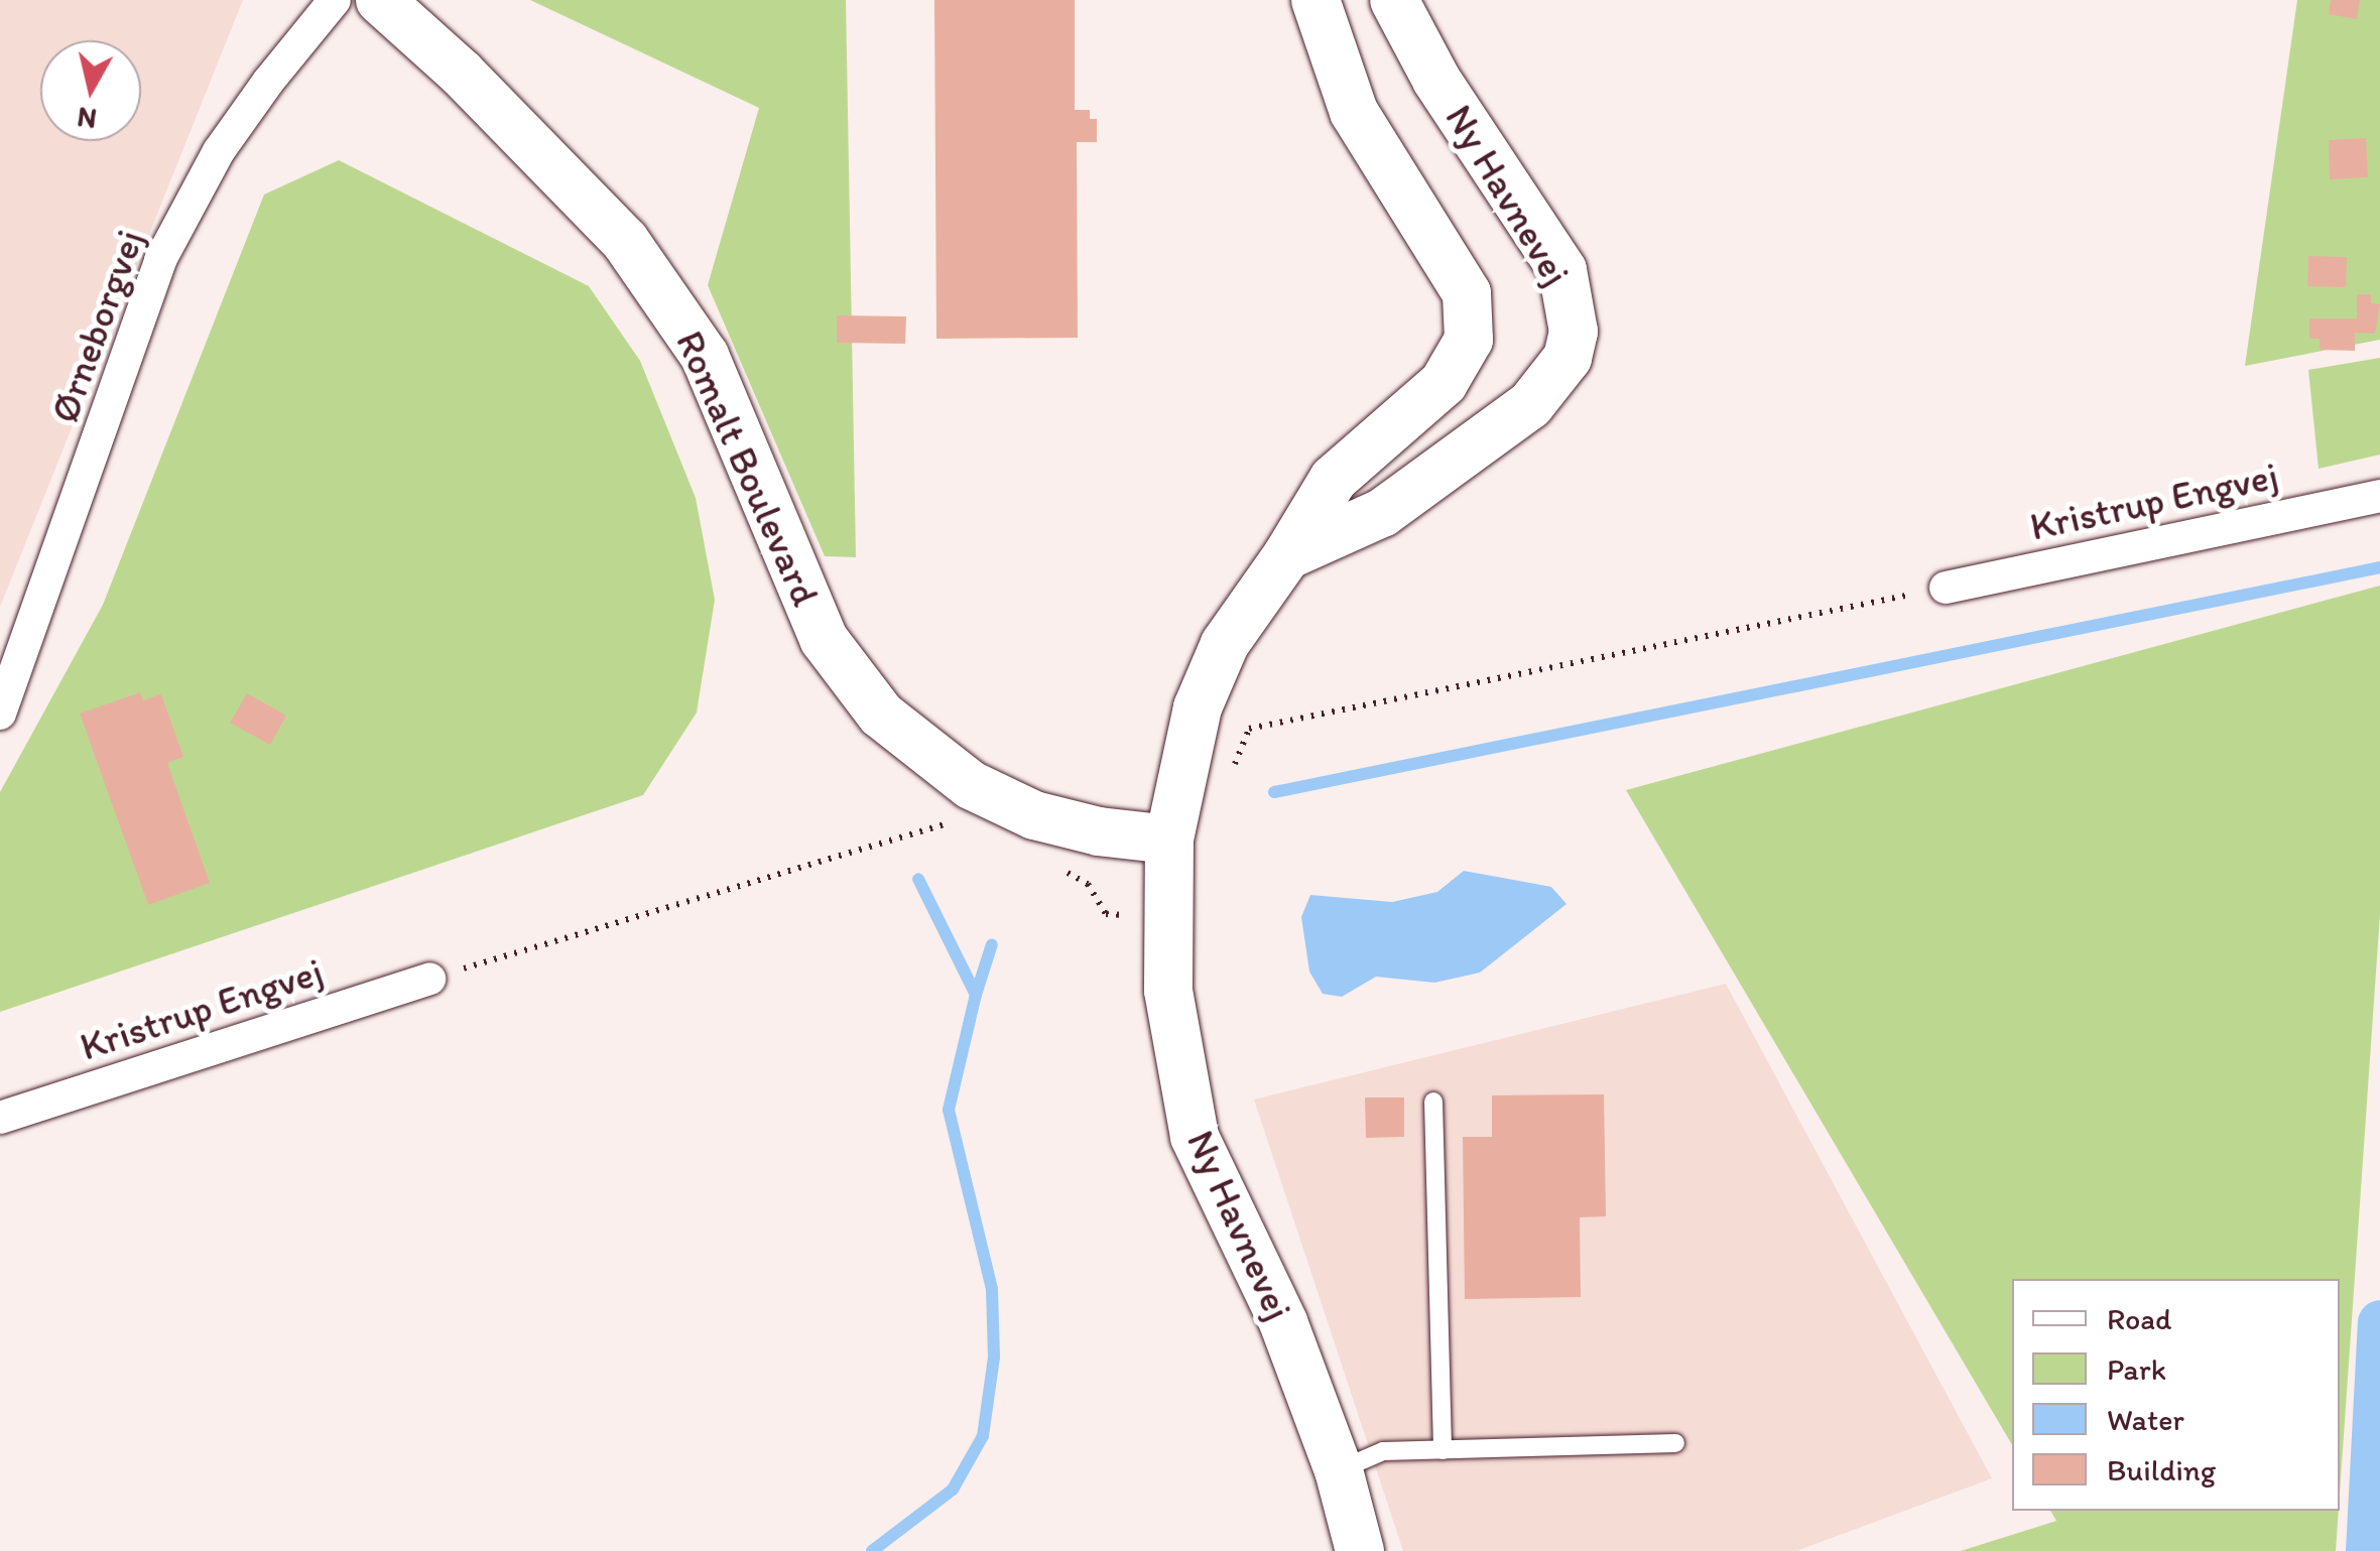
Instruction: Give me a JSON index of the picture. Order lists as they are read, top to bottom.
{
  "streets": {
    "street": [
      "Ny Havnevej",
      "Ørneborgvej",
      "Romalt Boulevard",
      "Kristrup Engvej"
    ]
  },
  "crossings": [
    ["Ny Havnevej", "Romalt Boulevard"]
  ],
  "legend": [
    "Road",
    "Park",
    "Water",
    "Building"
  ],
  "north": "bottom"
}
